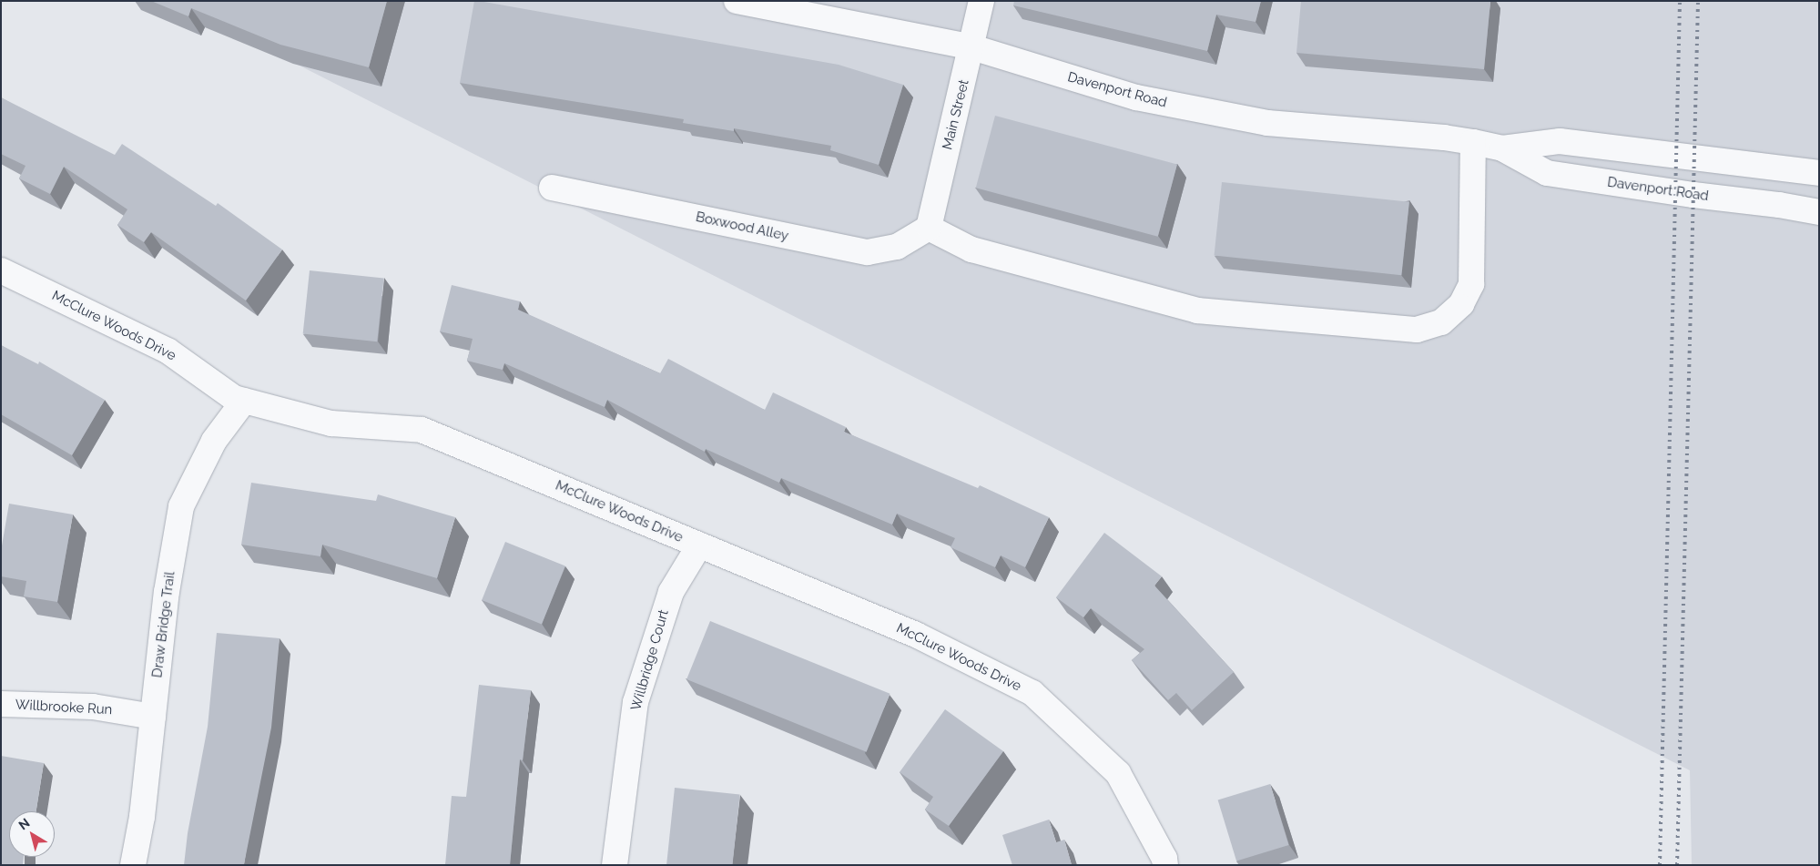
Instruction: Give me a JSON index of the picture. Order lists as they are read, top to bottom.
{
  "streets": {
    "street": [
      "Davenport Road",
      "Main Street",
      "Boxwood Alley",
      "McClure Woods Drive",
      "Draw Bridge Trail",
      "Willbridge Court",
      "Willbrooke Run"
    ]
  },
  "crossings": [
    ["Davenport Road", "Main Street"],
    ["Main Street", "Boxwood Alley"],
    ["McClure Woods Drive", "Draw Bridge Trail"],
    ["McClure Woods Drive", "Willbridge Court"],
    ["Draw Bridge Trail", "Willbrooke Run"]
  ],
  "north": "top left"
}
